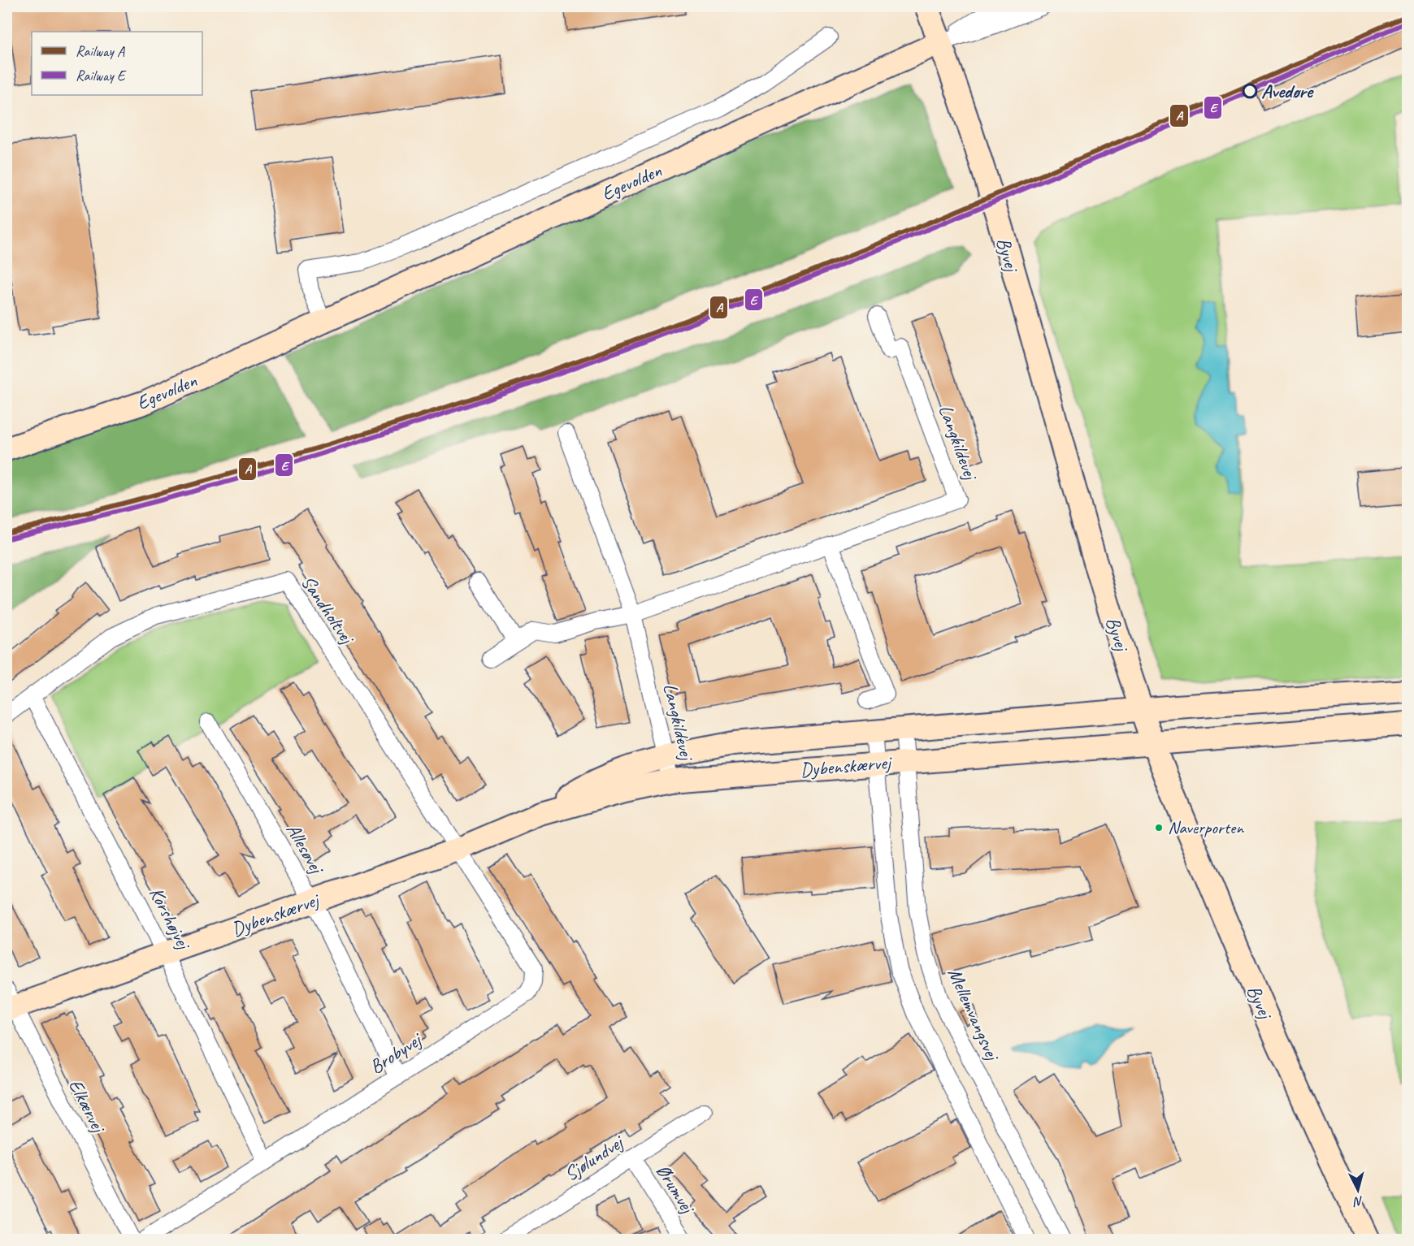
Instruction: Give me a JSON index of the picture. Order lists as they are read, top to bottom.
{
  "streets": {
    "street": [
      "Egevolden",
      "Byvej",
      "Langkildevej",
      "Sandholtvej",
      "Dybenskærvej",
      "Allesøvej",
      "Korshøjvej",
      "Mellemvangsvej",
      "Brobyvej",
      "Elkærvej",
      "Sjølundvej",
      "Ørumvej"
    ]
  },
  "crossings": [
    ["Egevolden", "Byvej"],
    ["Byvej", "Dybenskærvej"],
    ["Langkildevej", "Dybenskærvej"],
    ["Sandholtvej", "Dybenskærvej"],
    ["Sandholtvej", "Korshøjvej"],
    ["Sandholtvej", "Brobyvej"],
    ["Dybenskærvej", "Allesøvej"],
    ["Dybenskærvej", "Korshøjvej"],
    ["Dybenskærvej", "Mellemvangsvej"],
    ["Dybenskærvej", "Brobyvej"],
    ["Dybenskærvej", "Elkærvej"],
    ["Allesøvej", "Brobyvej"],
    ["Korshøjvej", "Brobyvej"],
    ["Sjølundvej", "Ørumvej"]
  ],
  "places": ["Avedøre", "Naverporten"],
  "lines": ["rail line A", "rail line E"],
  "legend": ["Railway A", "Railway E"],
  "north": "bottom"
}
